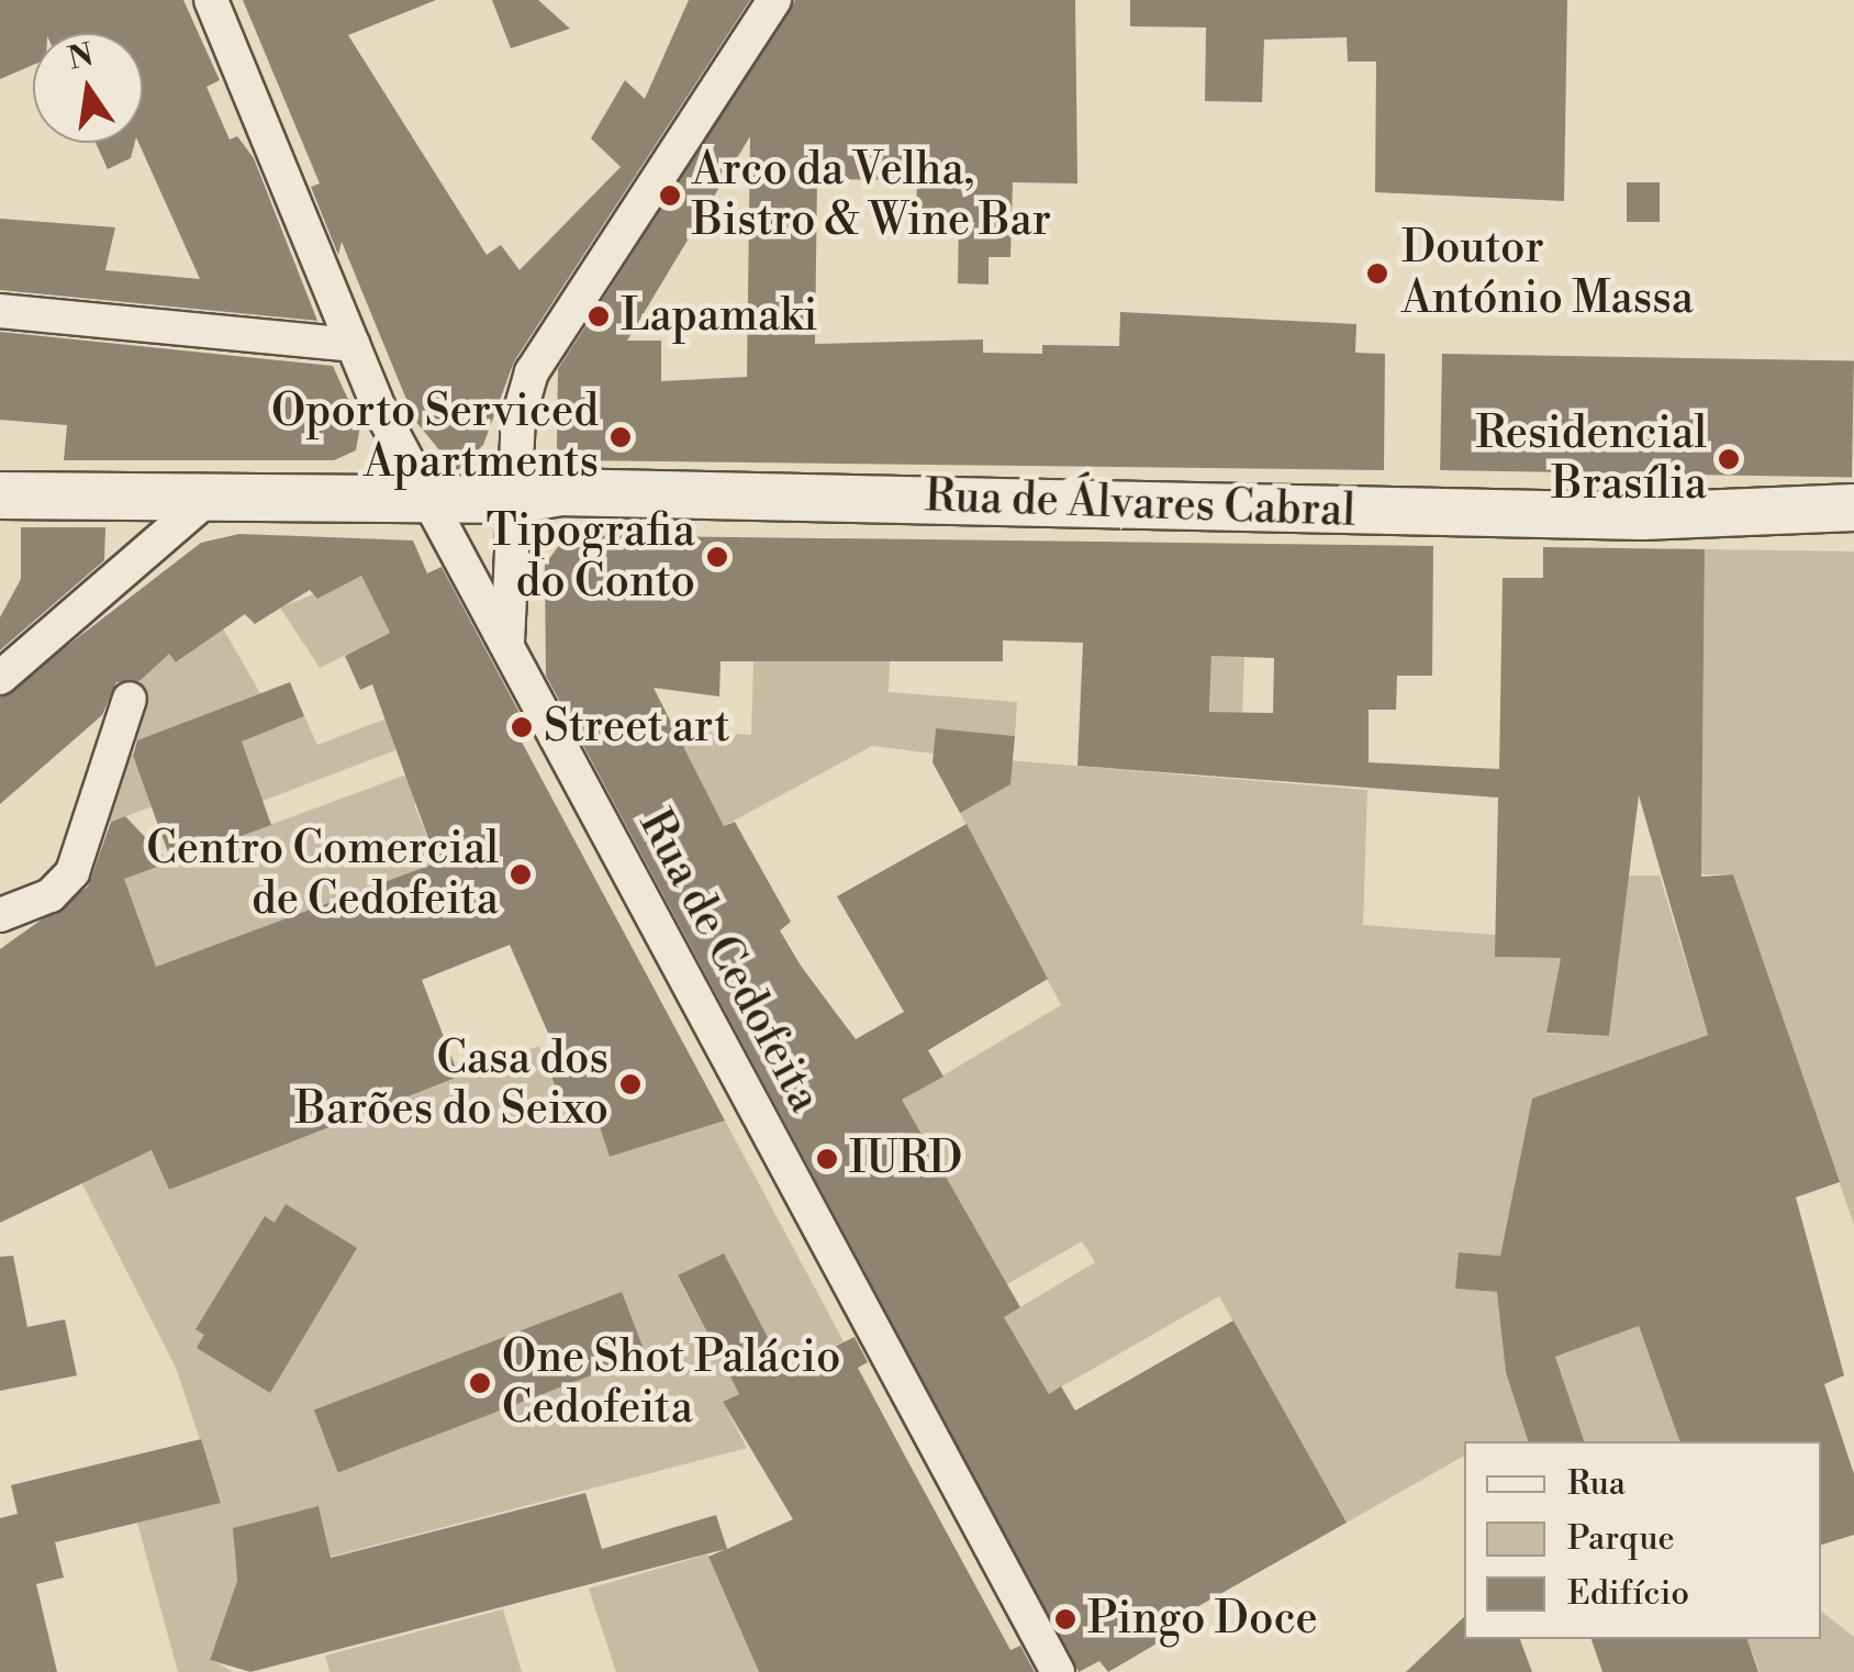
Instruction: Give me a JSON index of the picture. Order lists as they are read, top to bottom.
{
  "streets": {
    "main road": ["Rua de Álvares Cabral"],
    "street": ["Rua de Cedofeita"]
  },
  "crossings": [
    ["Rua de Álvares Cabral", "Rua de Cedofeita"]
  ],
  "places": [
    "Arco da Velha, Bistro & Wine Bar",
    "Doutor António Massa",
    "Lapamaki",
    "Oporto Serviced Apartments",
    "Residencial Brasília",
    "Tipografia do Conto",
    "Street art",
    "Centro Comercial de Cedofeita",
    "Casa dos Barões do Seixo",
    "IURD",
    "One Shot Palácio Cedofeita",
    "Pingo Doce"
  ],
  "legend": ["Rua", "Parque", "Edifício"],
  "north": "top"
}
